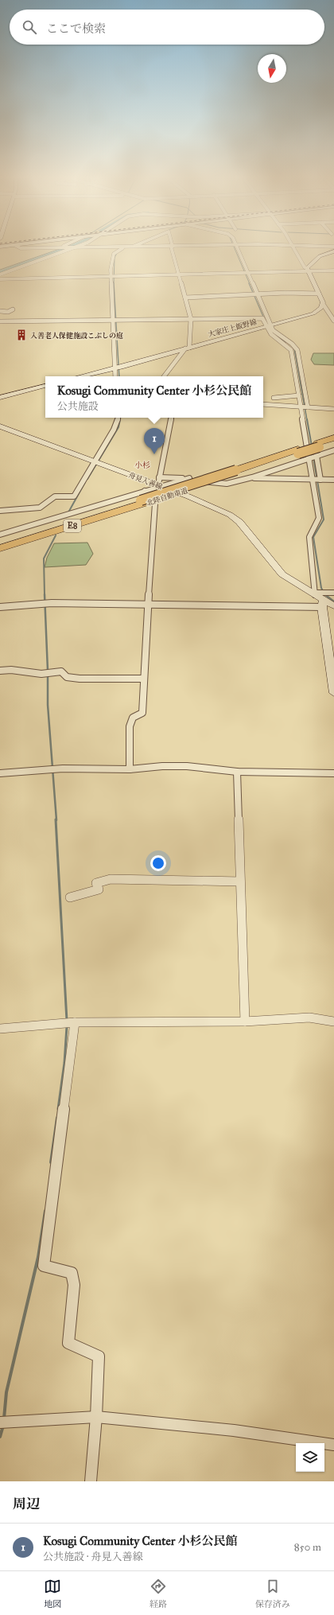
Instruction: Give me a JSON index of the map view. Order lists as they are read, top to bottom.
{
  "streets": {
    "highway": ["北陸自動車道", "E8"],
    "main road": ["大家庄上飯野線", "舟見入善線"]
  },
  "districts": ["小杉"],
  "places": {
    "building": ["入善老人保健施設こぶしの庭"]
  },
  "north": "bottom",
  "page": {
    "search": "ここで検索",
    "popup": ["Kosugi Community Center 小杉公民館", "公共施設"],
    "pins": "1",
    "heading": "周辺",
    "list": [
      {
        "mark": "1",
        "name": "Kosugi Community Center 小杉公民館",
        "note": "公共施設 · 舟見入善線",
        "value": "850 m"
      }
    ],
    "nav": ["地図", "経路", "保存済み"]
  }
}
